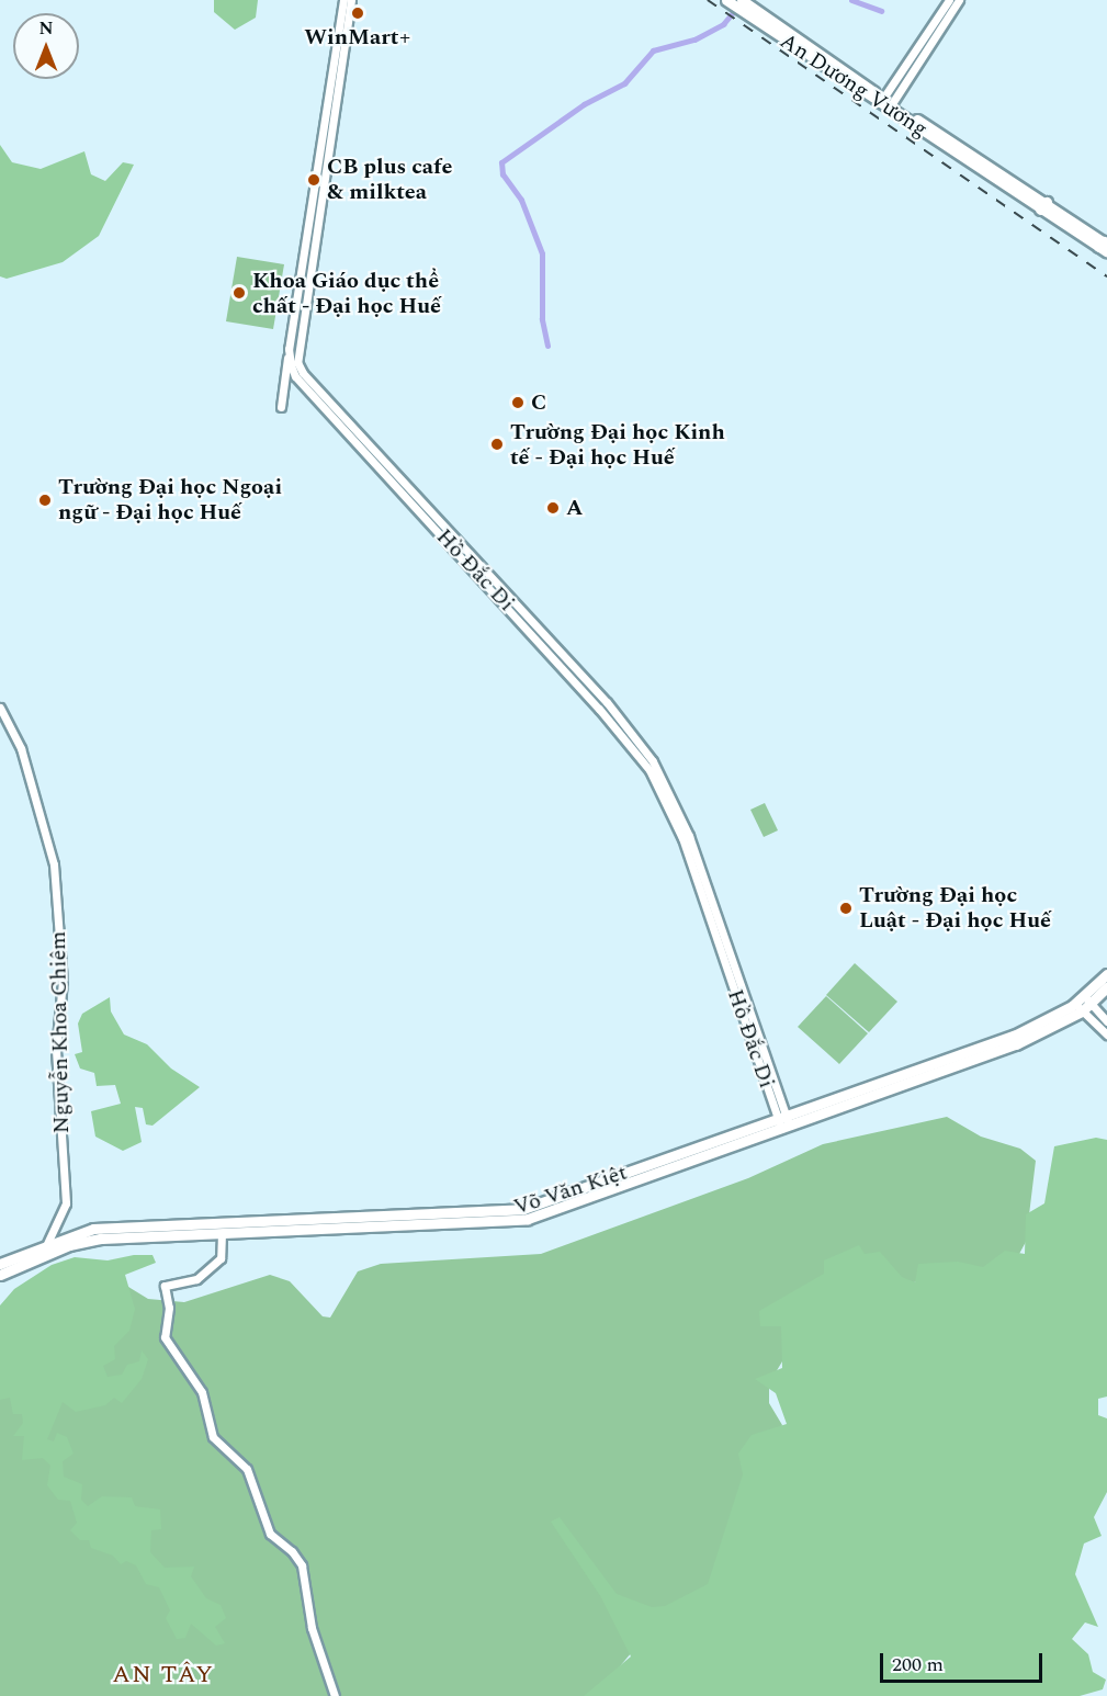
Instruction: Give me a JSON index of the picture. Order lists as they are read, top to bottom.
{
  "streets": {
    "main road": ["An Dương Vương", "Võ Văn Kiệt"],
    "street": ["Hồ Đắc Di", "Nguyễn Khoa Chiêm"]
  },
  "crossings": [
    ["Hồ Đắc Di", "Võ Văn Kiệt"],
    ["Nguyễn Khoa Chiêm", "Võ Văn Kiệt"]
  ],
  "districts": ["AN TÂY"],
  "places": [
    "WinMart+",
    "CB plus cafe & milktea",
    "Khoa Giáo dục thể chất - Đại học Huế",
    "C",
    "Trường Đại học Kinh tế - Đại học Huế",
    "Trường Đại học Ngoại ngữ - Đại học Huế",
    "A",
    "Trường Đại học Luật - Đại học Huế"
  ],
  "scale_bar": "200 m",
  "north": "top"
}
